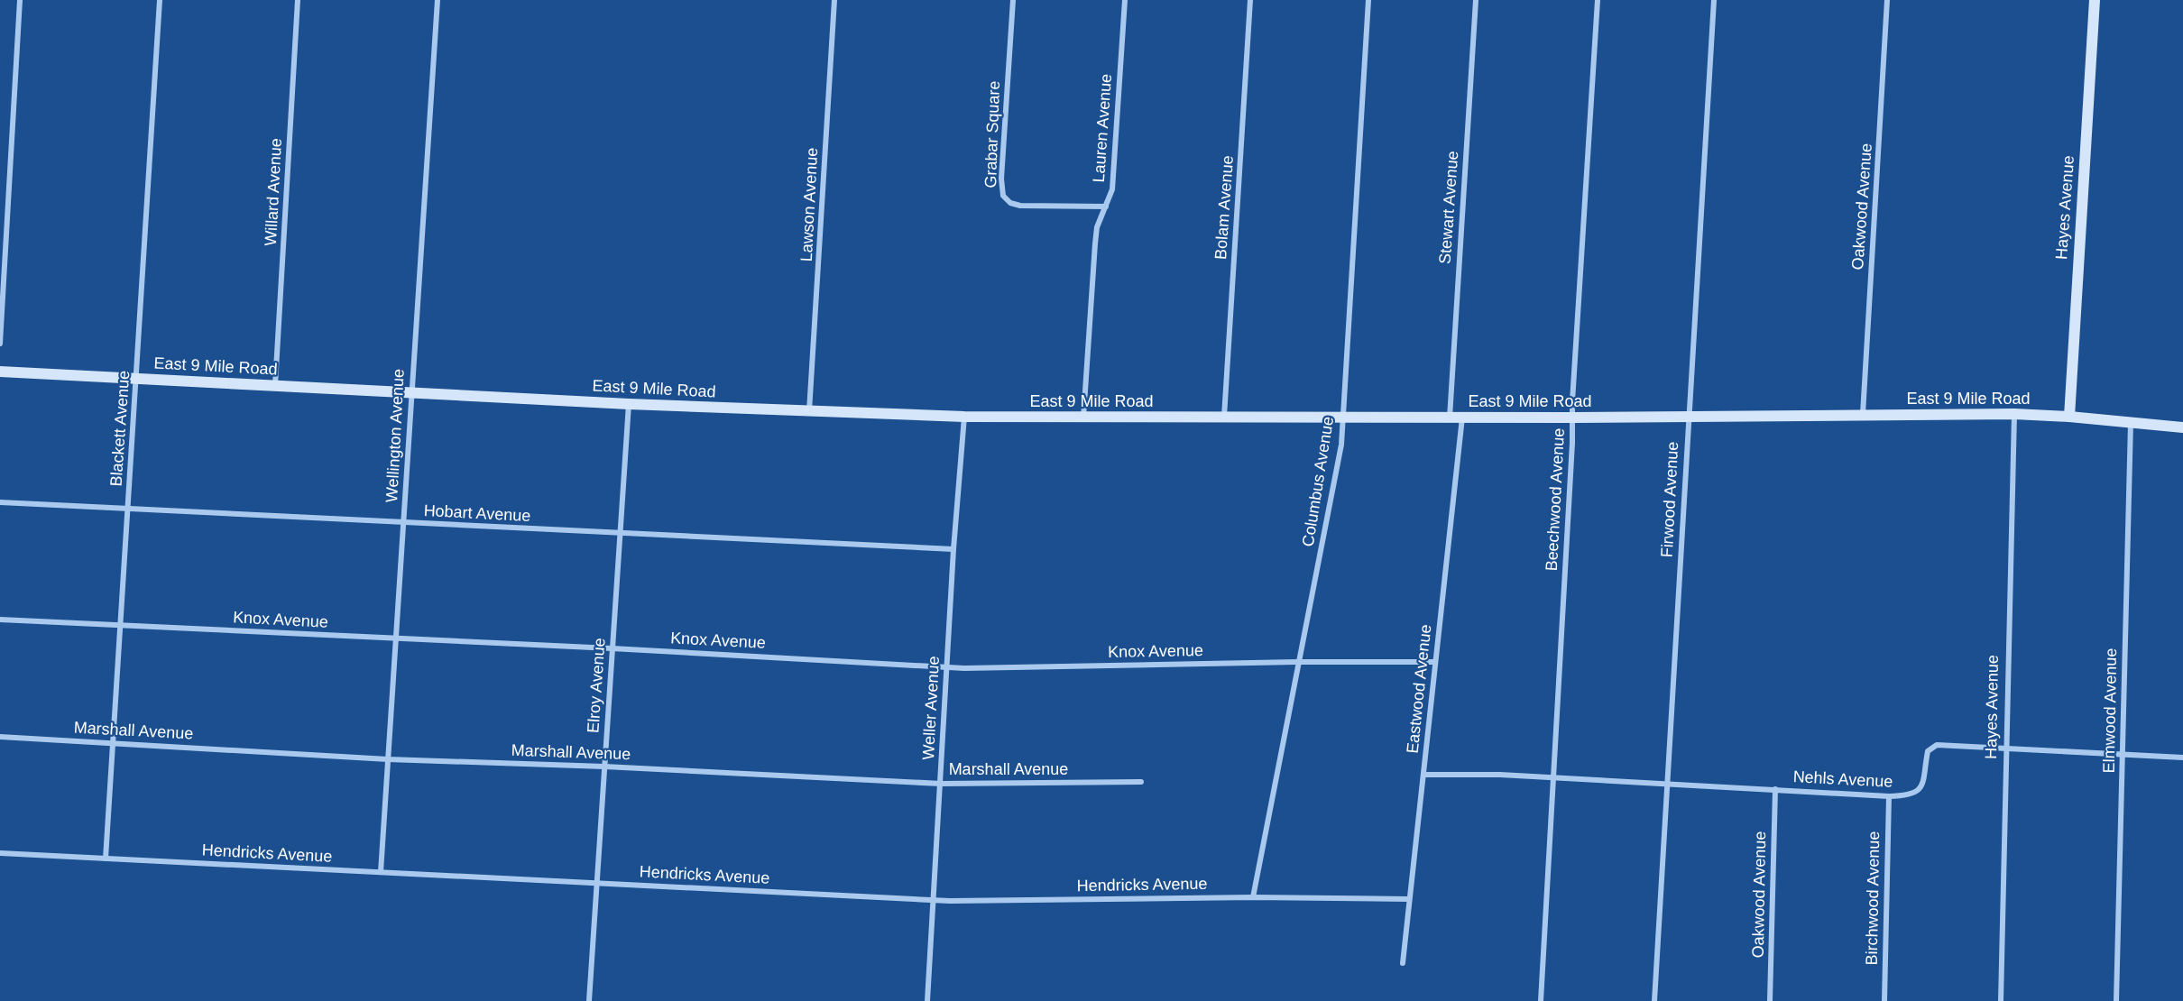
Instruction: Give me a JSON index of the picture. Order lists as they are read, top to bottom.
{
  "streets": {
    "main road": ["Hayes Avenue", "East 9 Mile Road"],
    "street": [
      "Lauren Avenue",
      "Grabar Square",
      "Willard Avenue",
      "Lawson Avenue",
      "Oakwood Avenue",
      "Bolam Avenue",
      "Stewart Avenue",
      "Blackett Avenue",
      "Wellington Avenue",
      "Columbus Avenue",
      "Beechwood Avenue",
      "Firwood Avenue",
      "Hobart Avenue",
      "Knox Avenue",
      "Elroy Avenue",
      "Eastwood Avenue",
      "Weller Avenue",
      "Elmwood Avenue",
      "Marshall Avenue",
      "Nehls Avenue",
      "Hendricks Avenue",
      "Birchwood Avenue"
    ]
  },
  "crossings": [
    ["Lauren Avenue", "Grabar Square"],
    ["Lauren Avenue", "East 9 Mile Road"],
    ["Willard Avenue", "East 9 Mile Road"],
    ["Lawson Avenue", "East 9 Mile Road"],
    ["Oakwood Avenue", "East 9 Mile Road"],
    ["Oakwood Avenue", "Nehls Avenue"],
    ["Bolam Avenue", "East 9 Mile Road"],
    ["Stewart Avenue", "East 9 Mile Road"],
    ["Hayes Avenue", "East 9 Mile Road"],
    ["Hayes Avenue", "Nehls Avenue"],
    ["East 9 Mile Road", "Blackett Avenue"],
    ["East 9 Mile Road", "Wellington Avenue"],
    ["East 9 Mile Road", "Columbus Avenue"],
    ["East 9 Mile Road", "Beechwood Avenue"],
    ["East 9 Mile Road", "Firwood Avenue"],
    ["East 9 Mile Road", "Elroy Avenue"],
    ["East 9 Mile Road", "Eastwood Avenue"],
    ["East 9 Mile Road", "Weller Avenue"],
    ["East 9 Mile Road", "Elmwood Avenue"],
    ["Blackett Avenue", "Hobart Avenue"],
    ["Blackett Avenue", "Knox Avenue"],
    ["Blackett Avenue", "Marshall Avenue"],
    ["Blackett Avenue", "Hendricks Avenue"],
    ["Wellington Avenue", "Hobart Avenue"],
    ["Wellington Avenue", "Knox Avenue"],
    ["Wellington Avenue", "Marshall Avenue"],
    ["Wellington Avenue", "Hendricks Avenue"],
    ["Columbus Avenue", "Knox Avenue"],
    ["Columbus Avenue", "Hendricks Avenue"],
    ["Beechwood Avenue", "Nehls Avenue"],
    ["Firwood Avenue", "Nehls Avenue"],
    ["Hobart Avenue", "Elroy Avenue"],
    ["Hobart Avenue", "Weller Avenue"],
    ["Knox Avenue", "Elroy Avenue"],
    ["Knox Avenue", "Eastwood Avenue"],
    ["Knox Avenue", "Weller Avenue"],
    ["Elroy Avenue", "Marshall Avenue"],
    ["Elroy Avenue", "Hendricks Avenue"],
    ["Eastwood Avenue", "Nehls Avenue"],
    ["Eastwood Avenue", "Hendricks Avenue"],
    ["Weller Avenue", "Marshall Avenue"],
    ["Weller Avenue", "Hendricks Avenue"],
    ["Elmwood Avenue", "Nehls Avenue"],
    ["Nehls Avenue", "Birchwood Avenue"]
  ]
}
